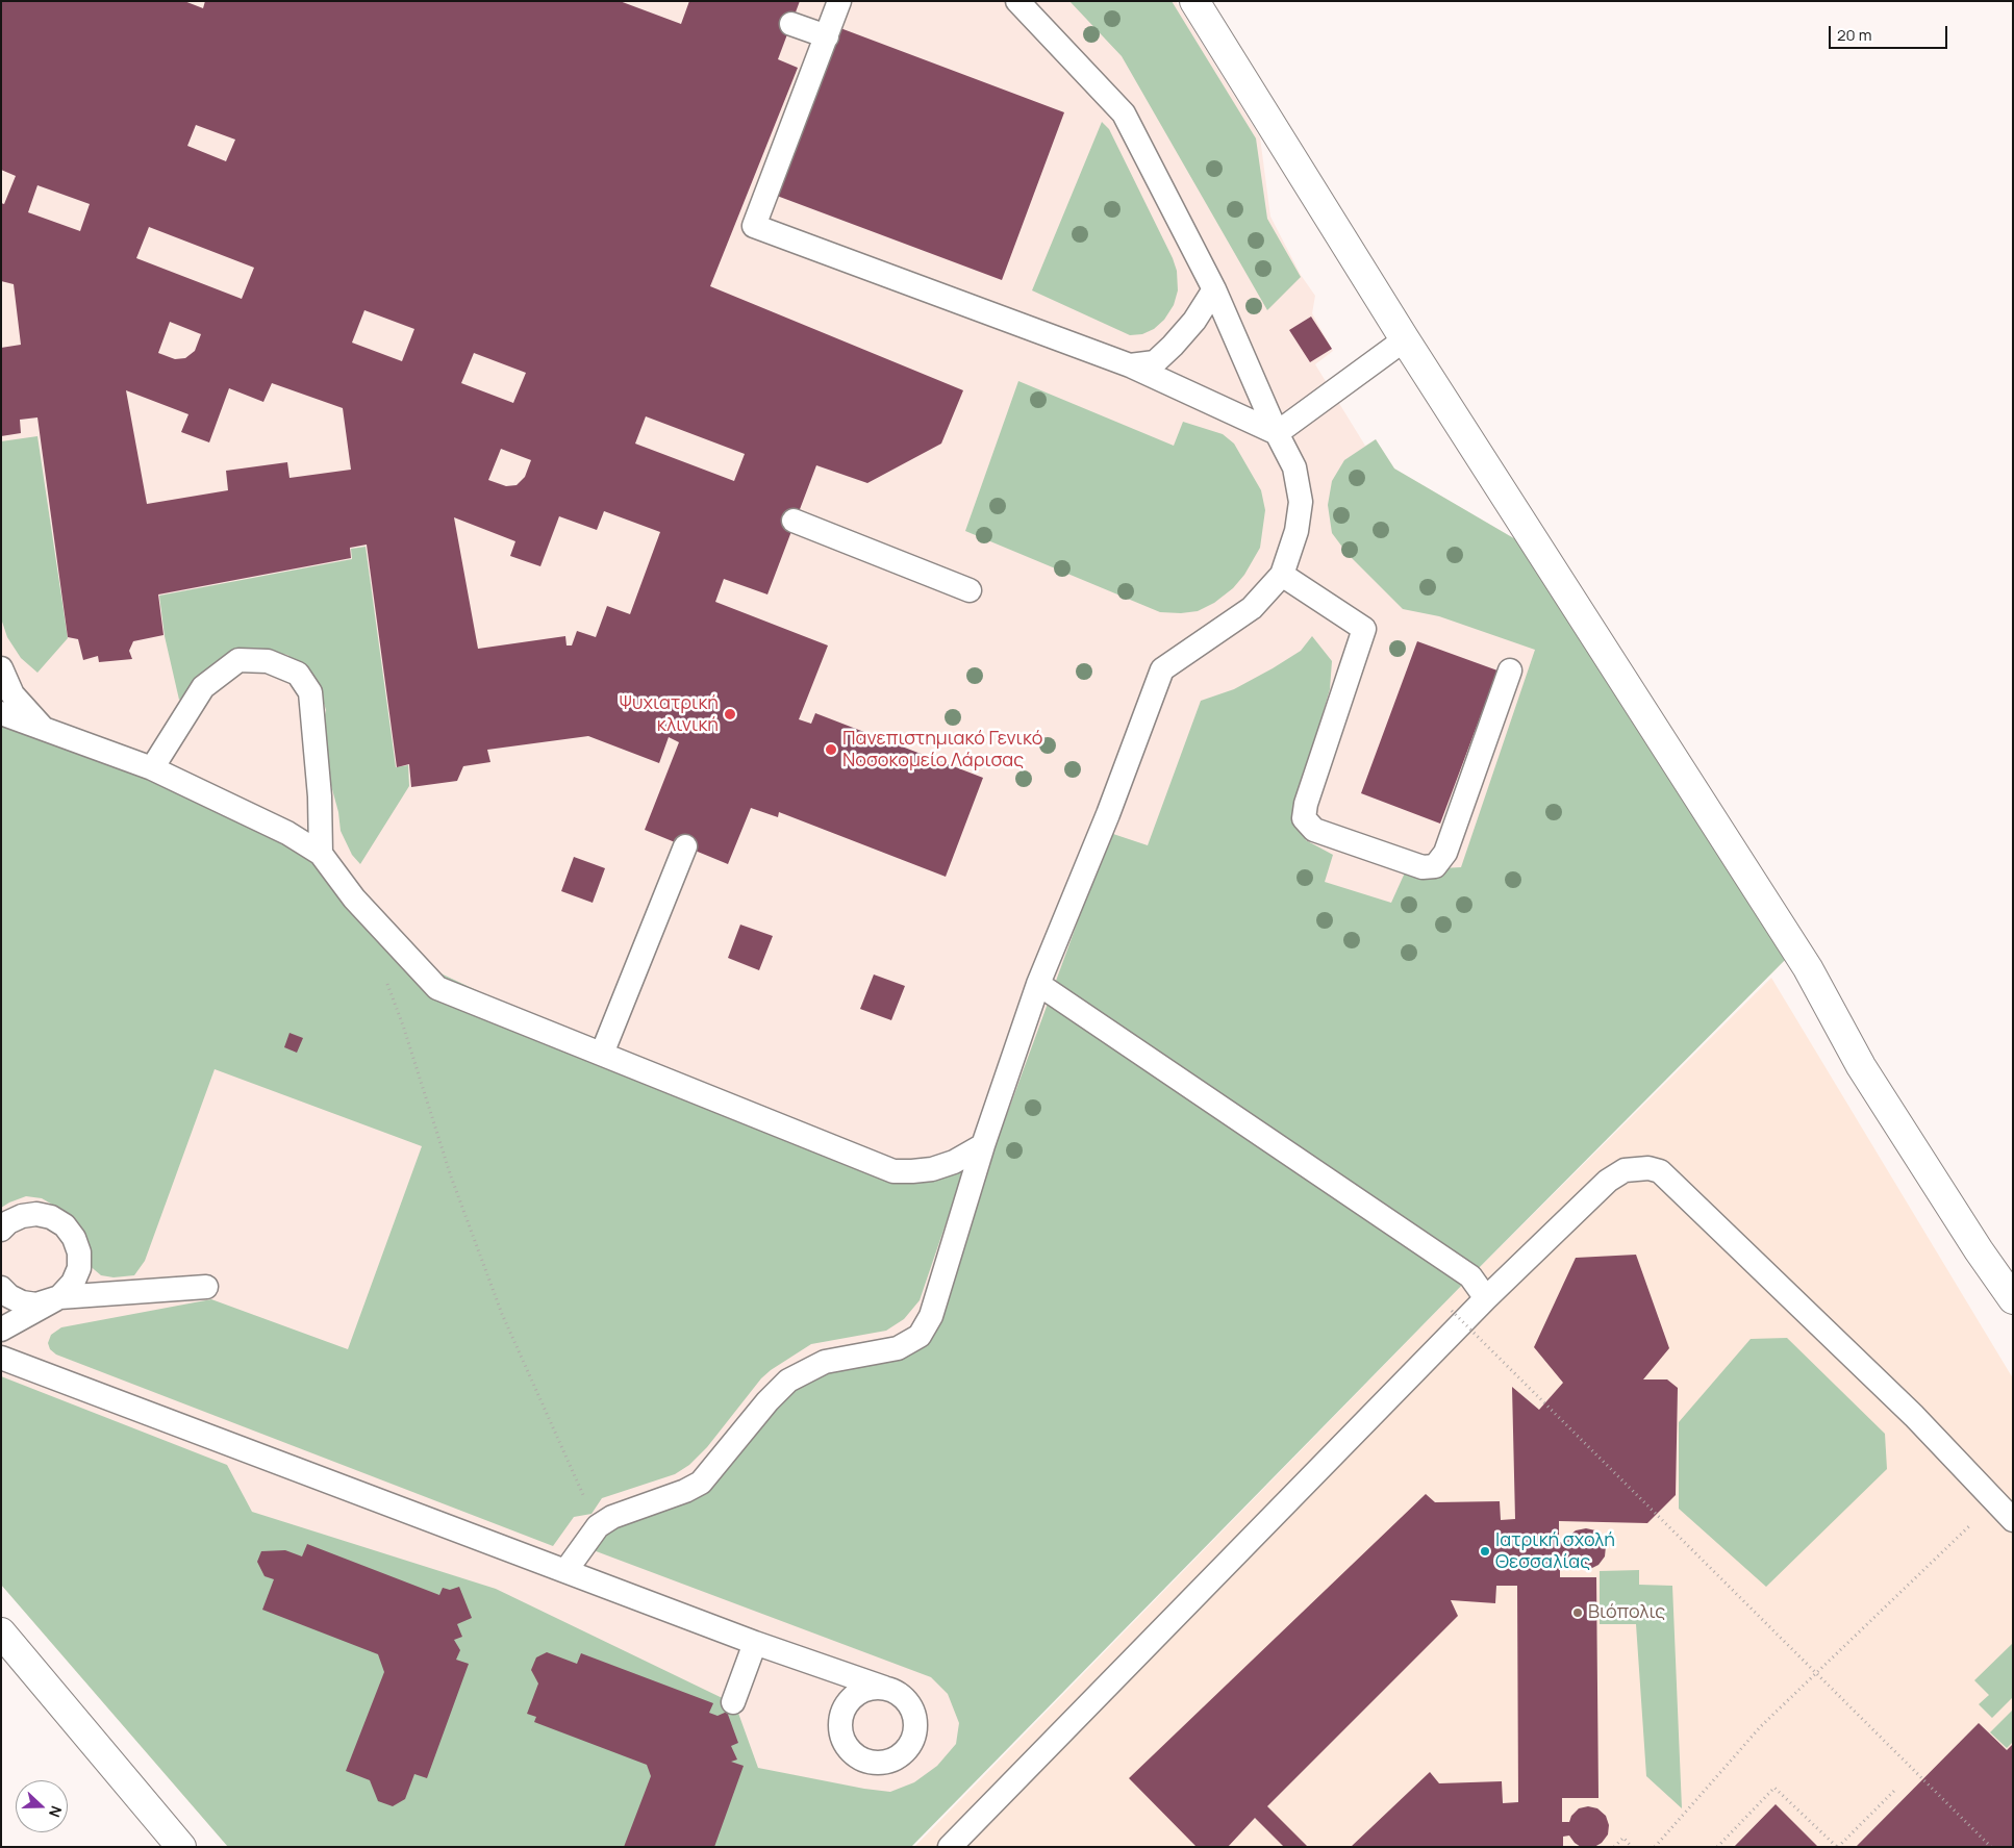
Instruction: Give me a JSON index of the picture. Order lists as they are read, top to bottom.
{
  "places": [
    "Ψυχιατρική κλινική",
    "Πανεπιστημιακό Γενικό Νοσοκομείο Λάρισας",
    "Ιατρική σχολή Θεσσαλίας",
    "Βιόπολις"
  ],
  "scale_bar": "20 m",
  "north": "right"
}
